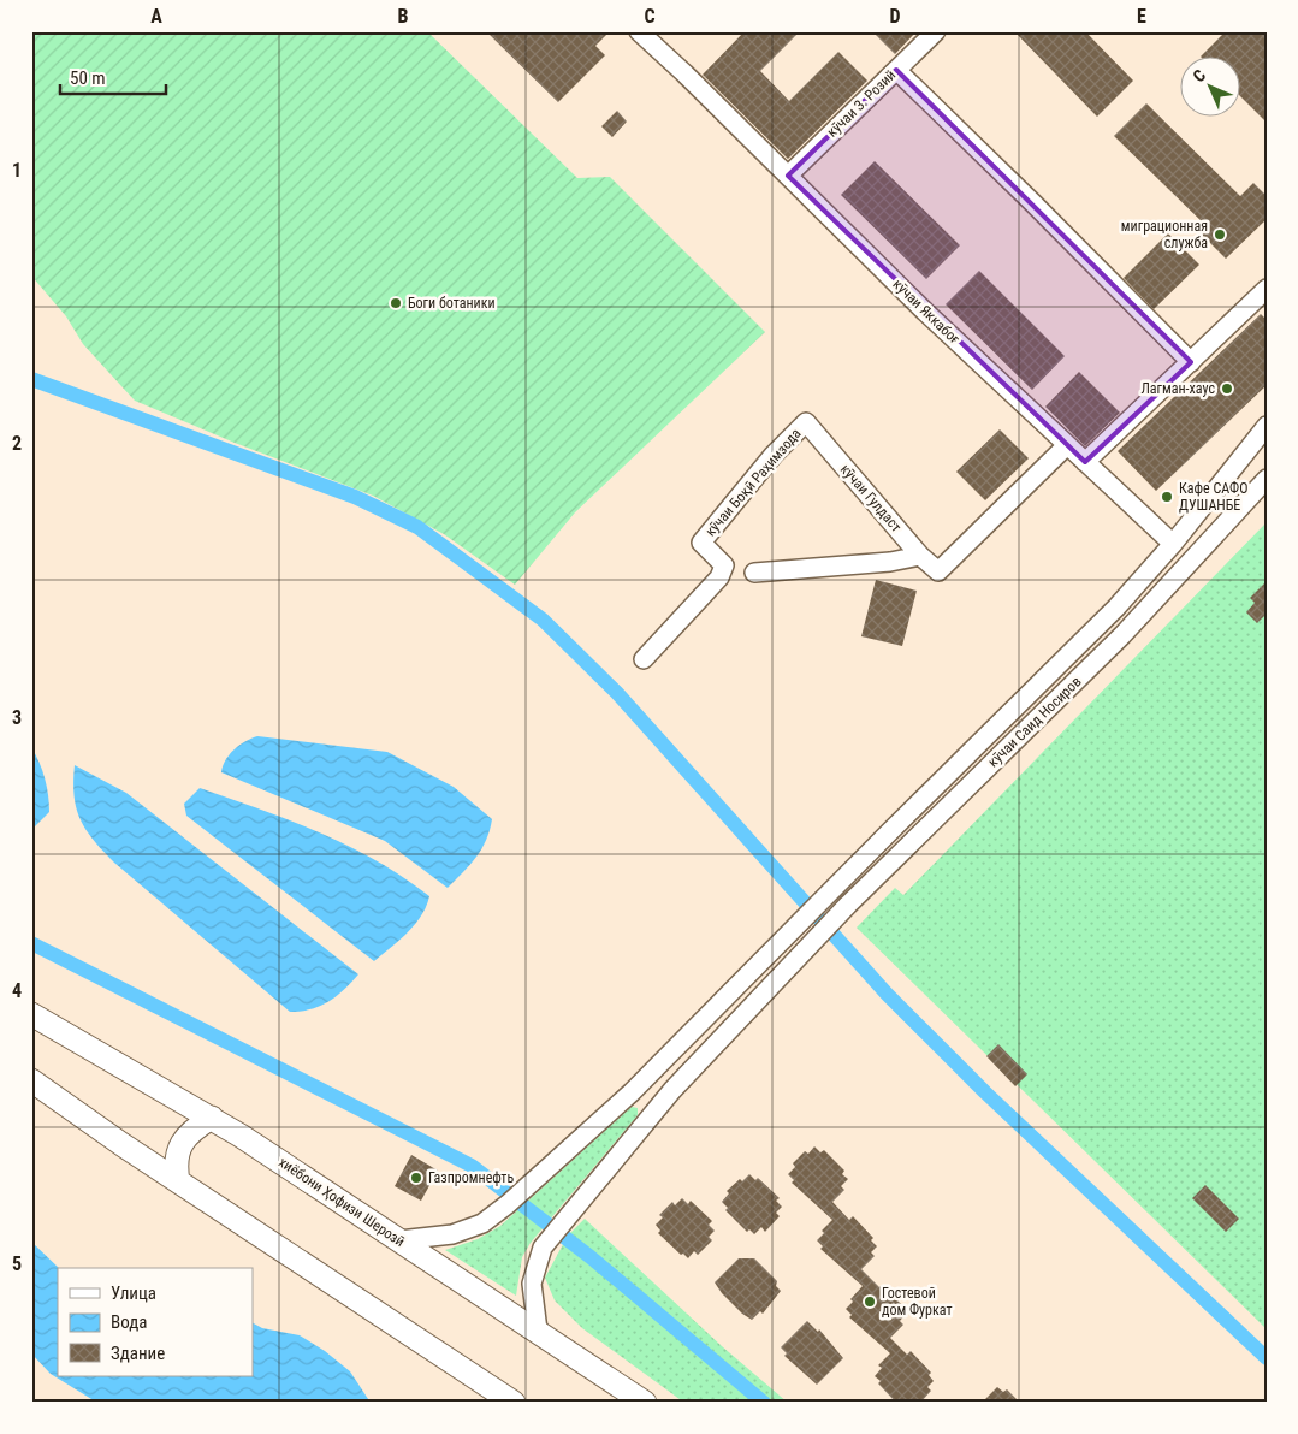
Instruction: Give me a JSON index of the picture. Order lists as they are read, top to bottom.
{
  "streets": {
    "main road": ["хиёбони Ҳофизи Шерозӣ"],
    "street": [
      "кӯчаи З. Розий",
      "кӯчаи Яккабоғ",
      "кӯчаи Боқӣ Раҳимзода",
      "кӯчаи Гулдаст",
      "кӯчаи Саид Носиров"
    ]
  },
  "crossings": [
    ["кӯчаи З. Розий", "кӯчаи Яккабоғ"],
    ["кӯчаи Яккабоғ", "кӯчаи Гулдаст"],
    ["кӯчаи Яккабоғ", "кӯчаи Саид Носиров"],
    ["кӯчаи Боқӣ Раҳимзода", "кӯчаи Гулдаст"],
    ["кӯчаи Саид Носиров", "хиёбони Ҳофизи Шерозӣ"]
  ],
  "places": [
    "миграционная служба",
    "Боги ботаники",
    "Лагман-хаус",
    "Кафе САФО ДУШАНБЕ",
    "Газпромнефть",
    "Гостевой дом Фуркат"
  ],
  "legend": ["Улица", "Вода", "Здание"],
  "scale_bar": "50 m",
  "north": "top left",
  "grid": {
    "columns": [
      "A",
      "B",
      "C",
      "D",
      "E"
    ],
    "rows": [
      "1",
      "2",
      "3",
      "4",
      "5"
    ]
  }
}
